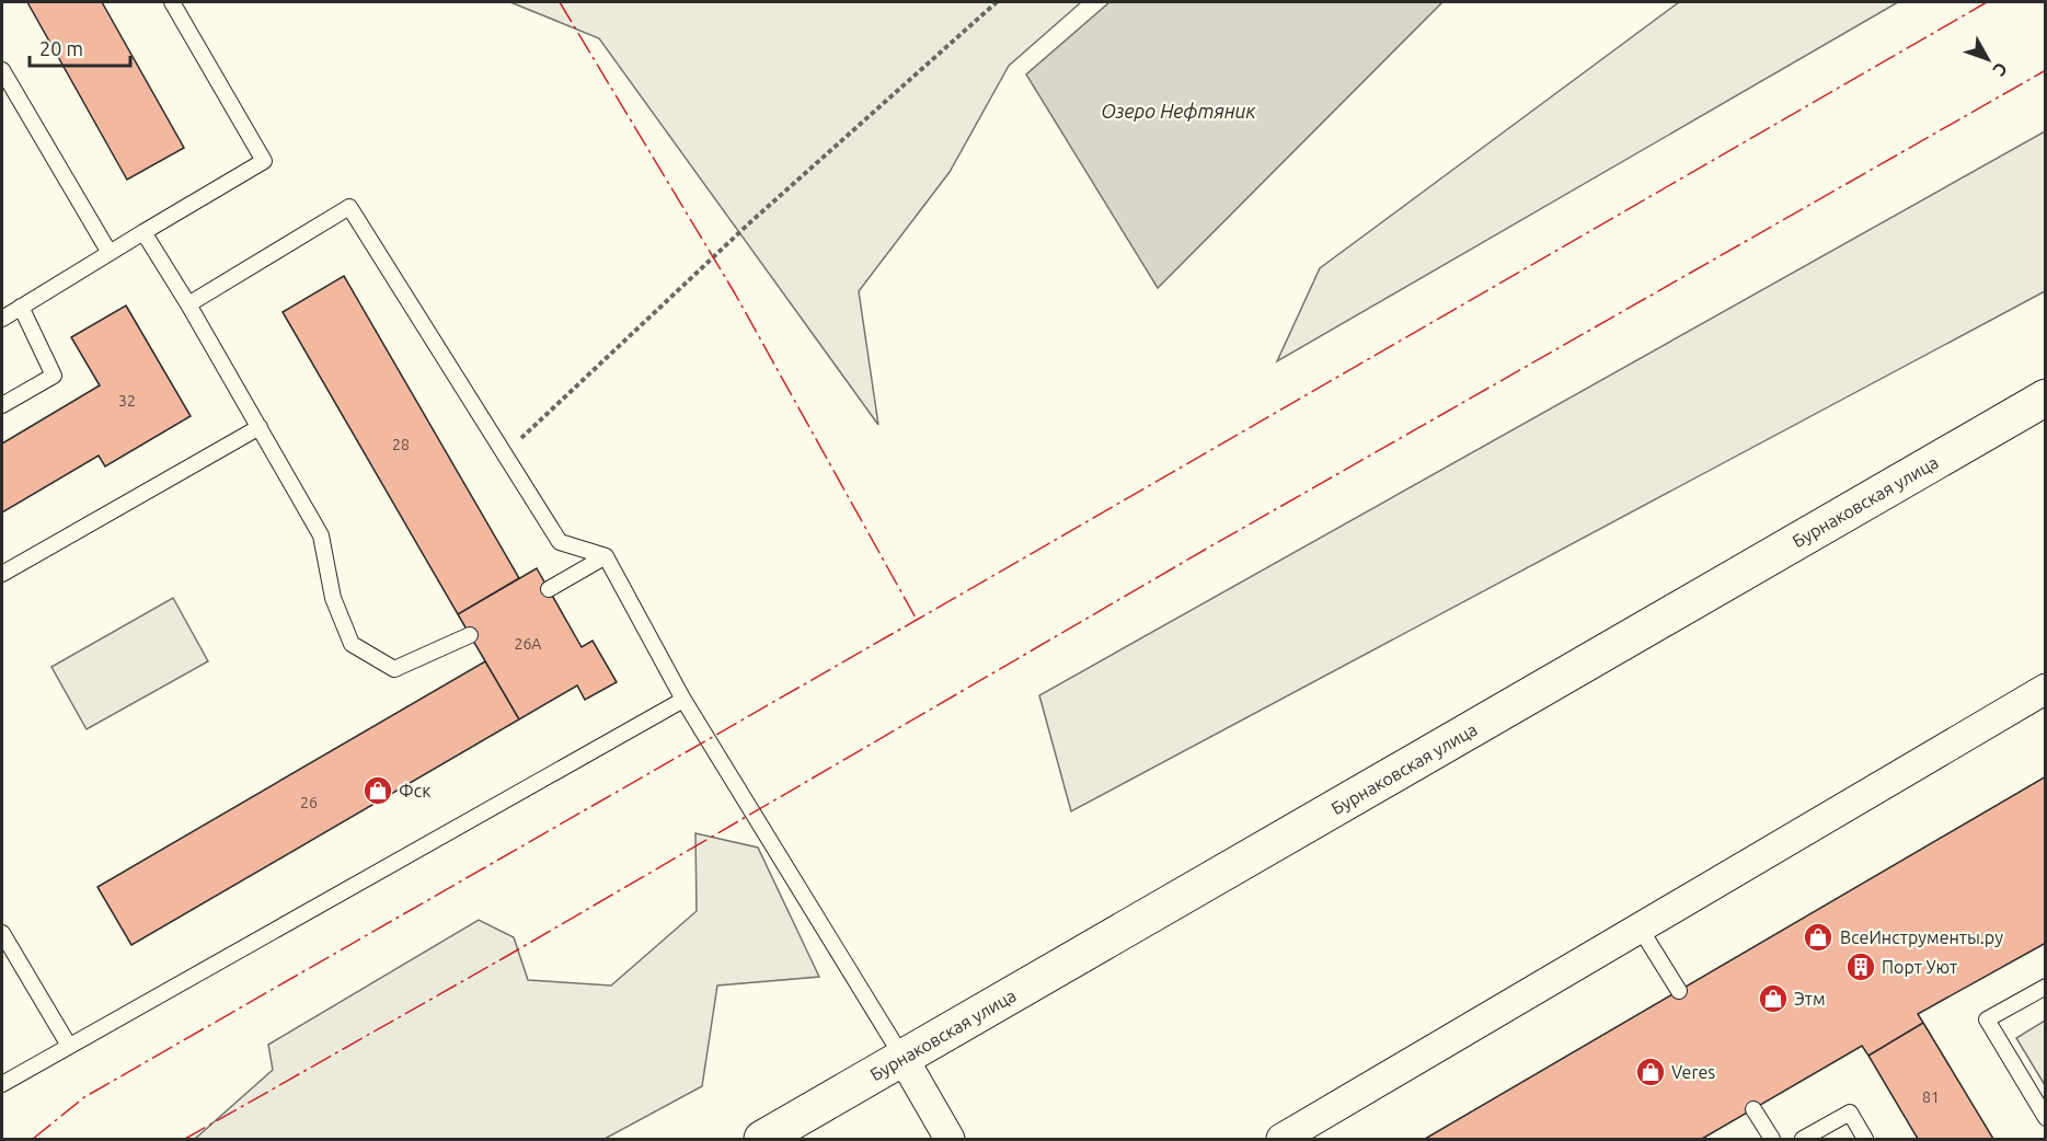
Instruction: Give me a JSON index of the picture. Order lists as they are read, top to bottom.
{
  "streets": {
    "main road": ["Бурнаковская улица"]
  },
  "water": ["Озеро Нефтяник"],
  "places": {
    "shop": [
      "Фск",
      "ВсеИнструменты.ру",
      "Этм",
      "Veres"
    ],
    "building": ["Порт Уют"]
  },
  "house_numbers": [
    "32",
    "28",
    "26А",
    "26",
    "81"
  ],
  "scale_bar": "20 m",
  "north": "bottom right"
}
